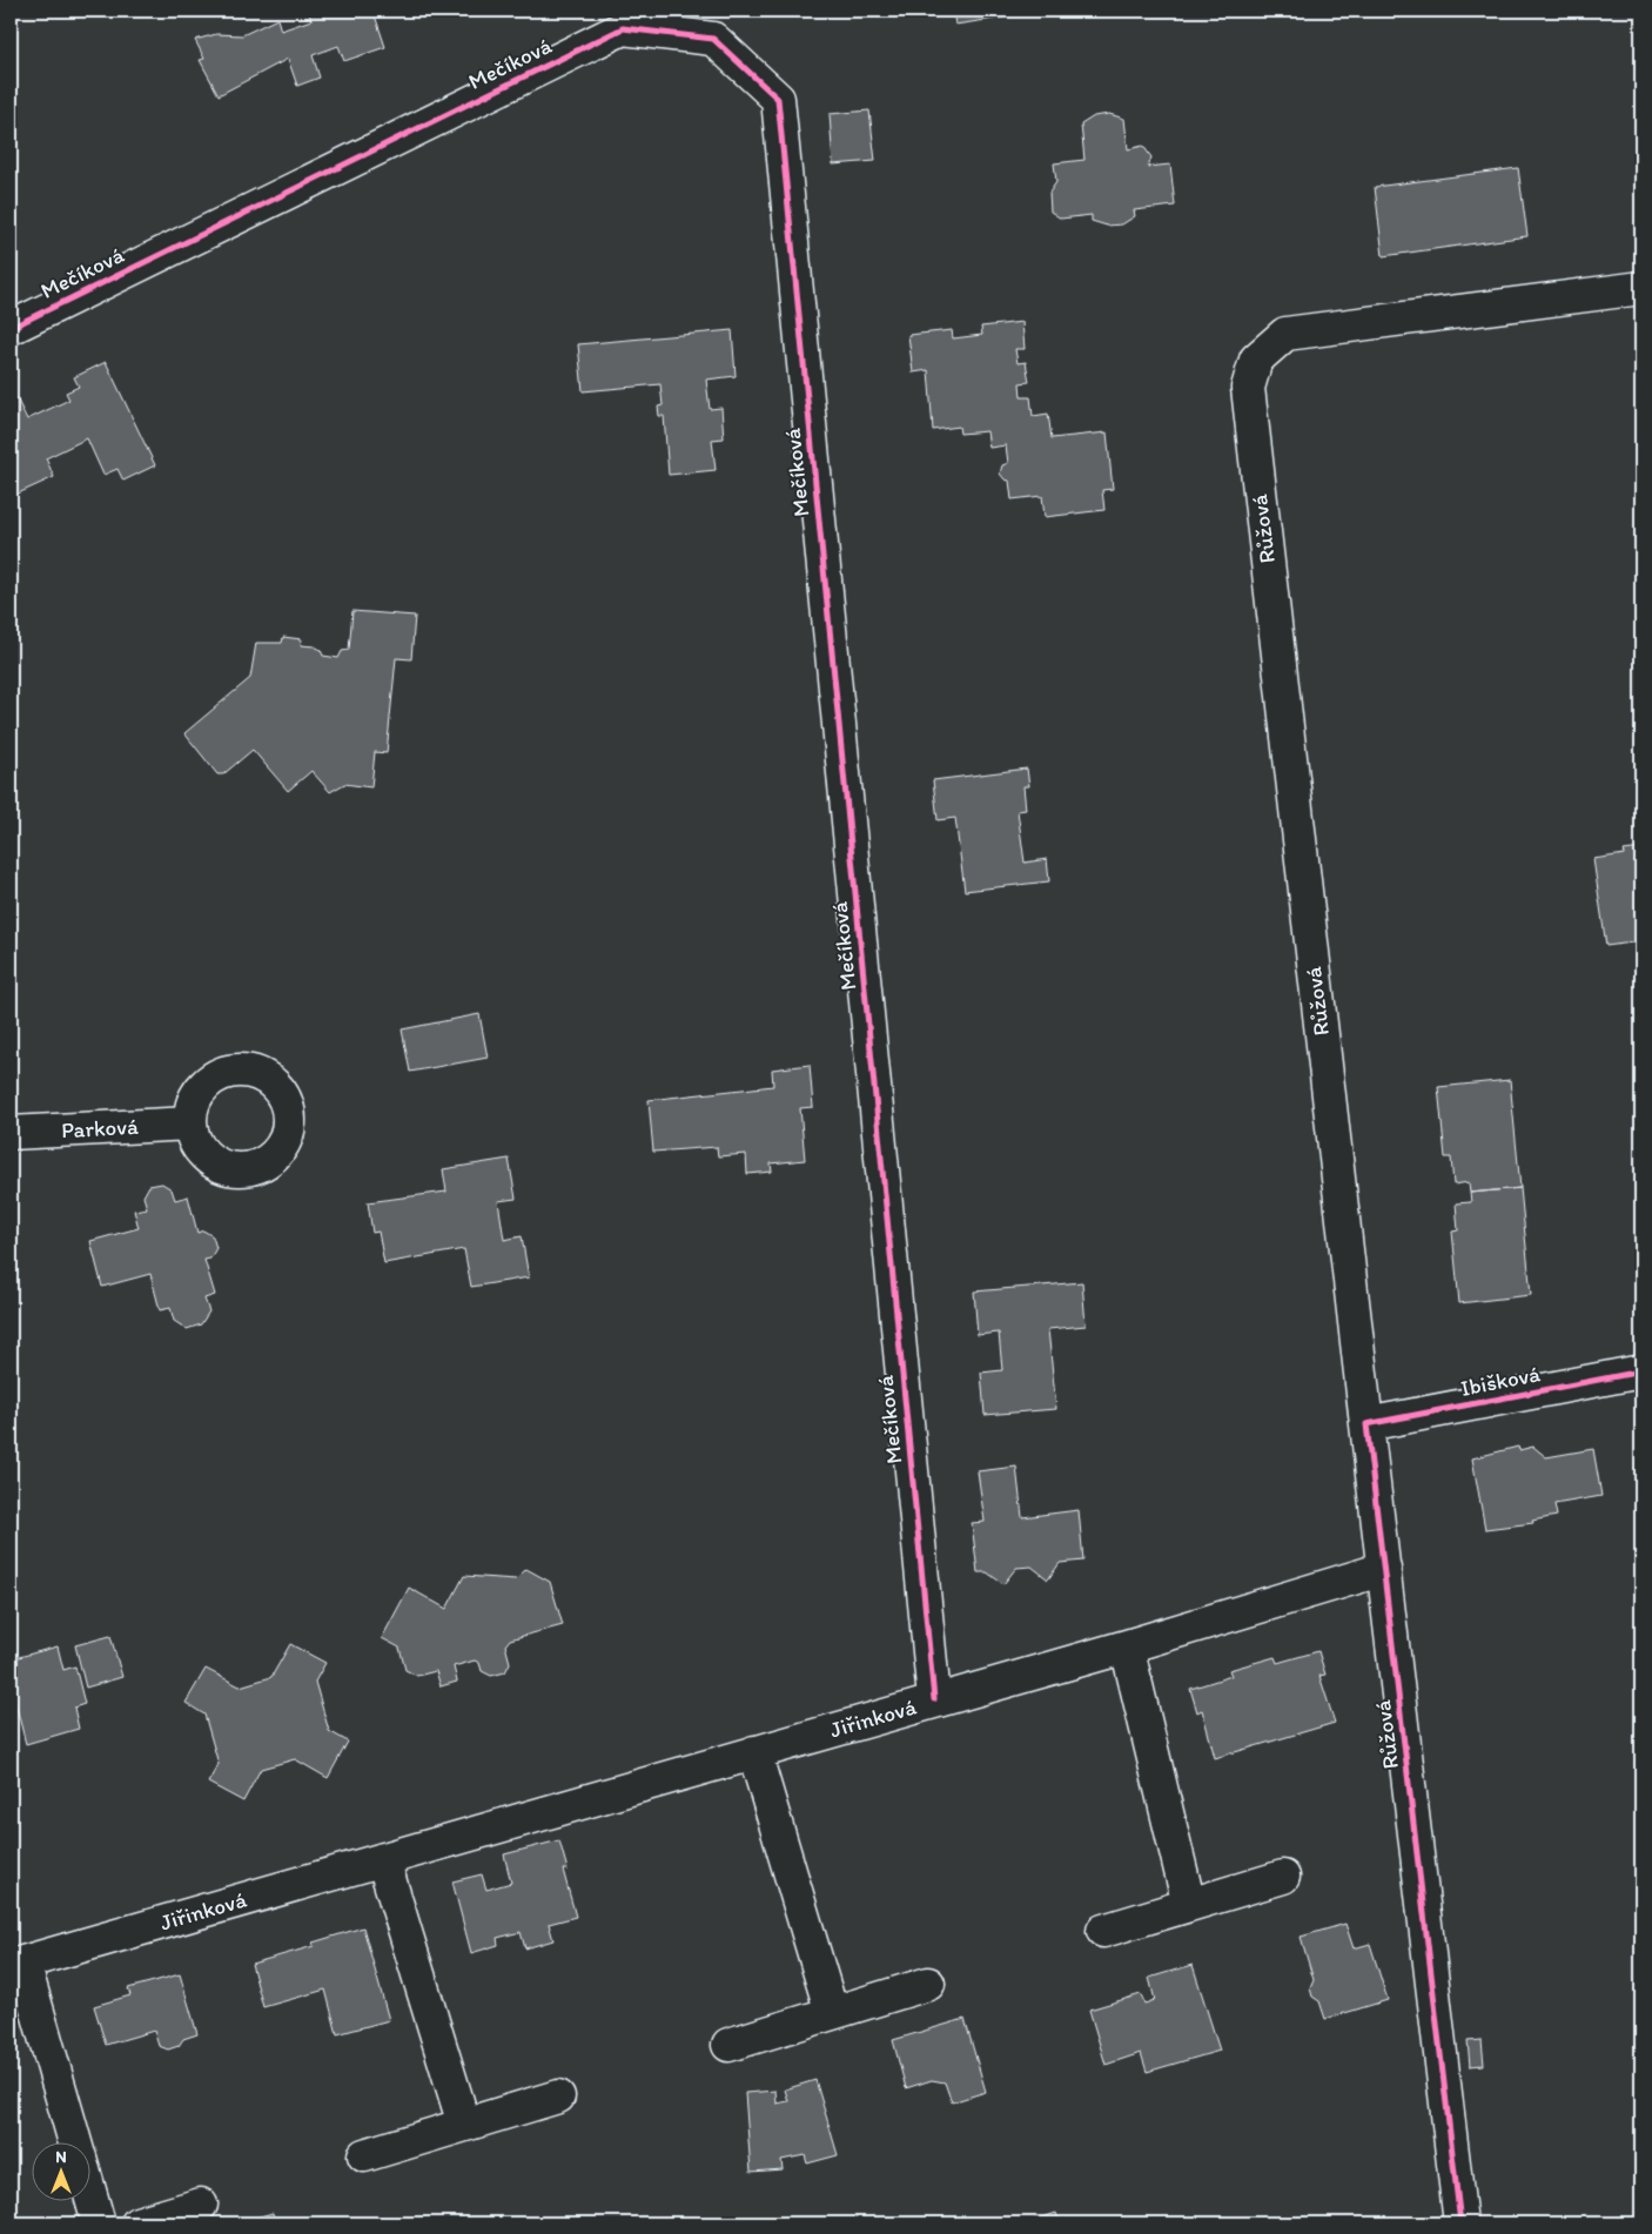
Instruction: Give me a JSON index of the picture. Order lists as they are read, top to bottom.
{
  "streets": {
    "street": [
      "Mečíková",
      "Růžová",
      "Parková",
      "Ibišková",
      "Jiřinková"
    ]
  },
  "crossings": [
    ["Mečíková", "Jiřinková"],
    ["Růžová", "Ibišková"],
    ["Růžová", "Jiřinková"]
  ],
  "north": "top"
}
